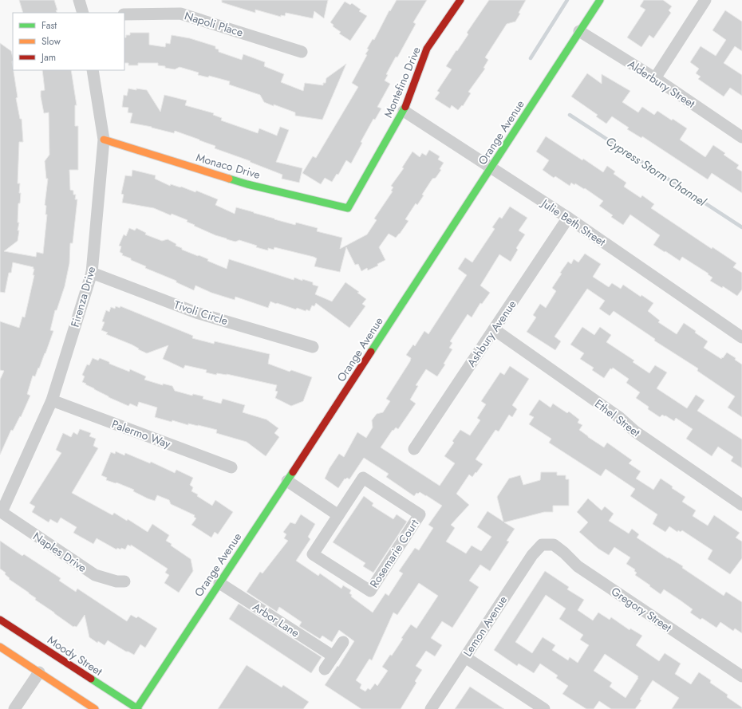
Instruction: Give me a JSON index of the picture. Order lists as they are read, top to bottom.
{
  "streets": {
    "main road": [
      "Montefino Drive",
      "Orange Avenue",
      "Monaco Drive",
      "Moody Street"
    ],
    "street": [
      "Napoli Place",
      "Alderbury Street",
      "Julie Beth Street",
      "Firenza Drive",
      "Tivoli Circle",
      "Ashbury Avenue",
      "Ethel Street",
      "Palermo Way",
      "Naples Drive",
      "Rosemarie Court",
      "Gregory Street",
      "Arbor Lane",
      "Lemon Avenue"
    ]
  },
  "crossings": [
    ["Montefino Drive", "Monaco Drive"],
    ["Montefino Drive", "Julie Beth Street"],
    ["Alderbury Street", "Orange Avenue"],
    ["Orange Avenue", "Julie Beth Street"],
    ["Orange Avenue", "Arbor Lane"],
    ["Orange Avenue", "Moody Street"],
    ["Monaco Drive", "Firenza Drive"],
    ["Julie Beth Street", "Ashbury Avenue"],
    ["Firenza Drive", "Tivoli Circle"],
    ["Firenza Drive", "Palermo Way"],
    ["Firenza Drive", "Naples Drive"],
    ["Ashbury Avenue", "Ethel Street"],
    ["Gregory Street", "Lemon Avenue"]
  ],
  "water": ["Cypress Storm Channel"],
  "legend": ["Fast", "Slow", "Jam"]
}
